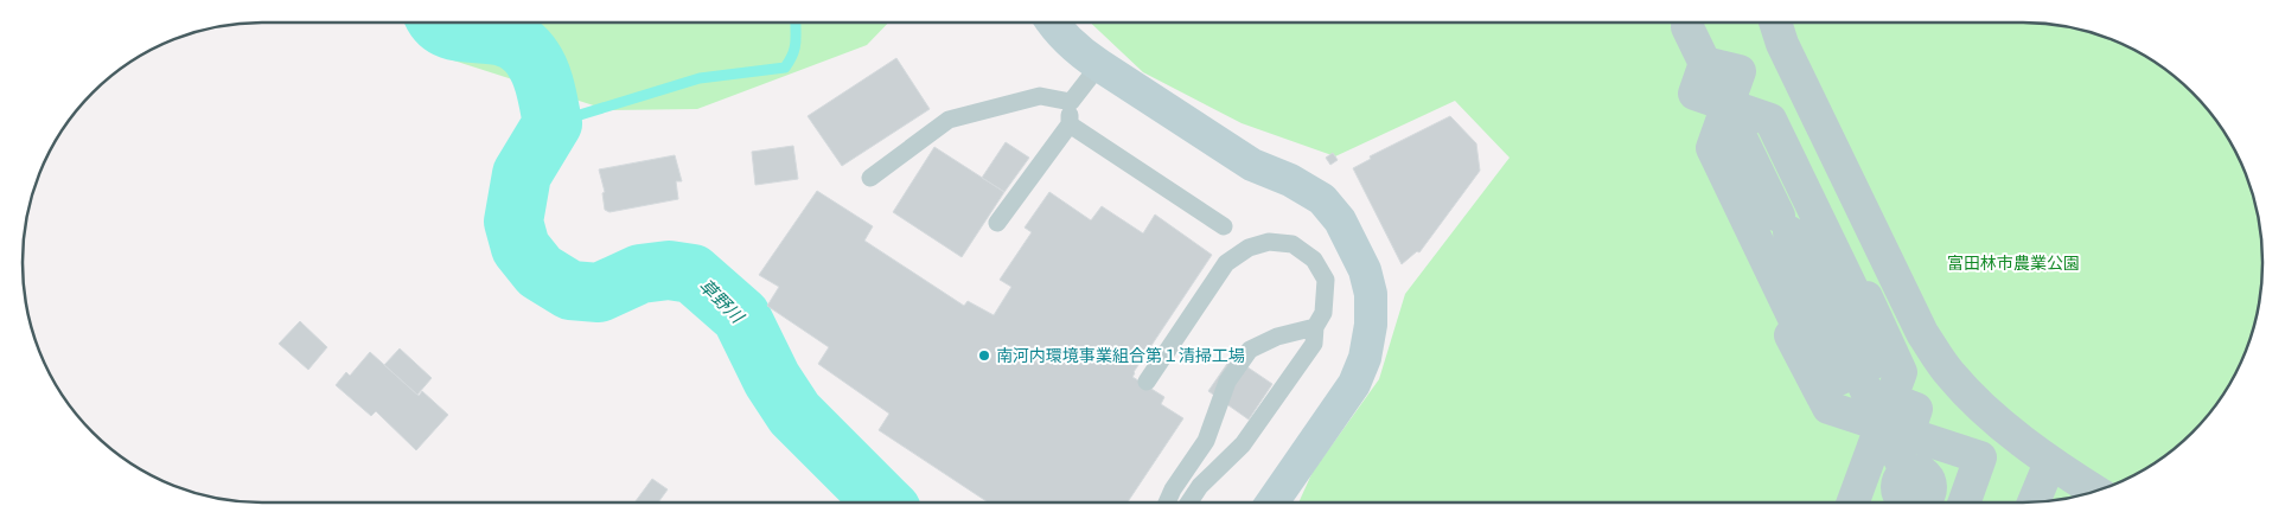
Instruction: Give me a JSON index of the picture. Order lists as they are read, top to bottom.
{
  "water": ["草野川"],
  "parks": ["富田林市農業公園"],
  "places": ["南河内環境事業組合第１清掃工場"]
}
